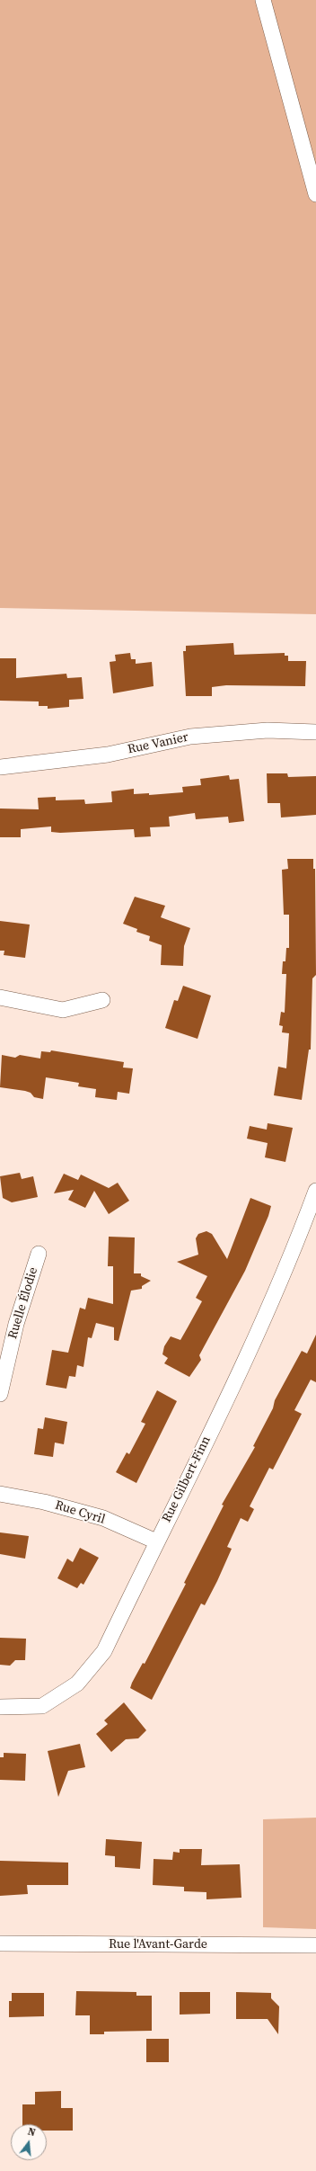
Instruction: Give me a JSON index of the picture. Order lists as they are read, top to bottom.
{
  "streets": {
    "street": [
      "Rue Vanier",
      "Ruelle Élodie",
      "Rue Gilbert-Finn",
      "Rue Cyril",
      "Rue l'Avant-Garde"
    ]
  },
  "crossings": [
    ["Rue Gilbert-Finn", "Rue Cyril"]
  ],
  "north": "top"
}
